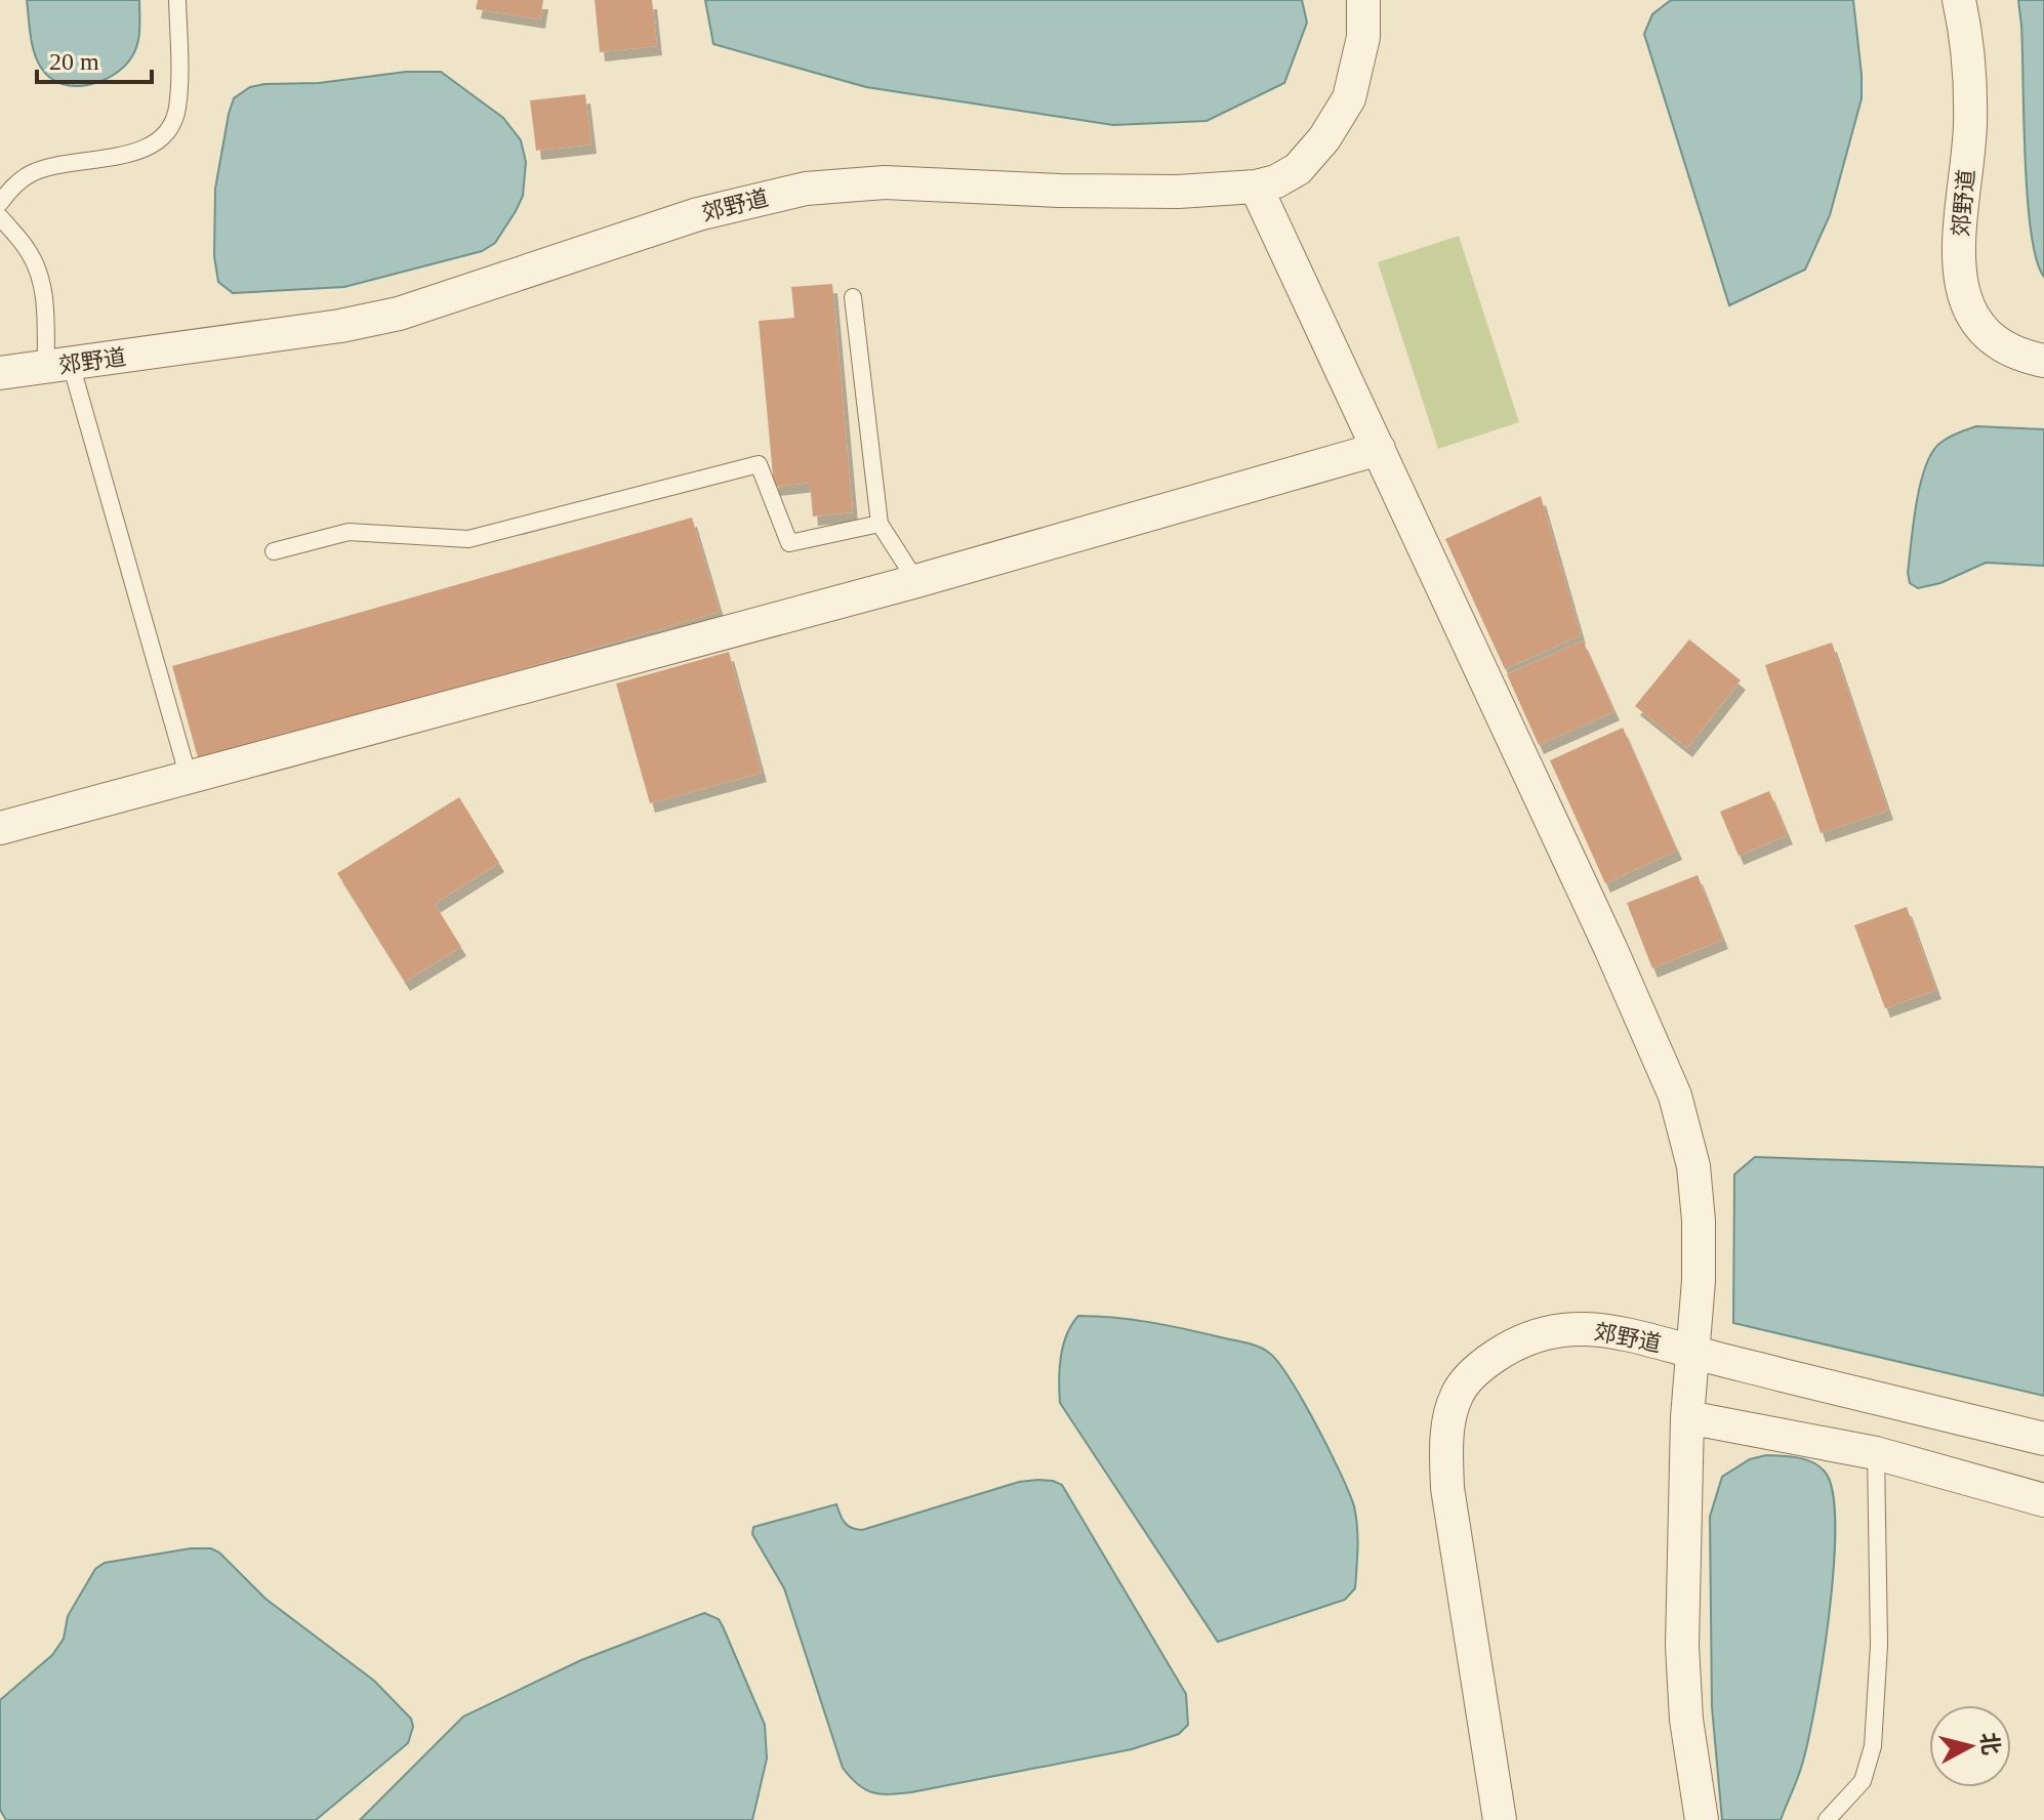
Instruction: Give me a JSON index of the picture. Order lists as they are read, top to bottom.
{
  "streets": {
    "street": ["郊野道"]
  },
  "scale_bar": "20 m",
  "north": "right"
}
